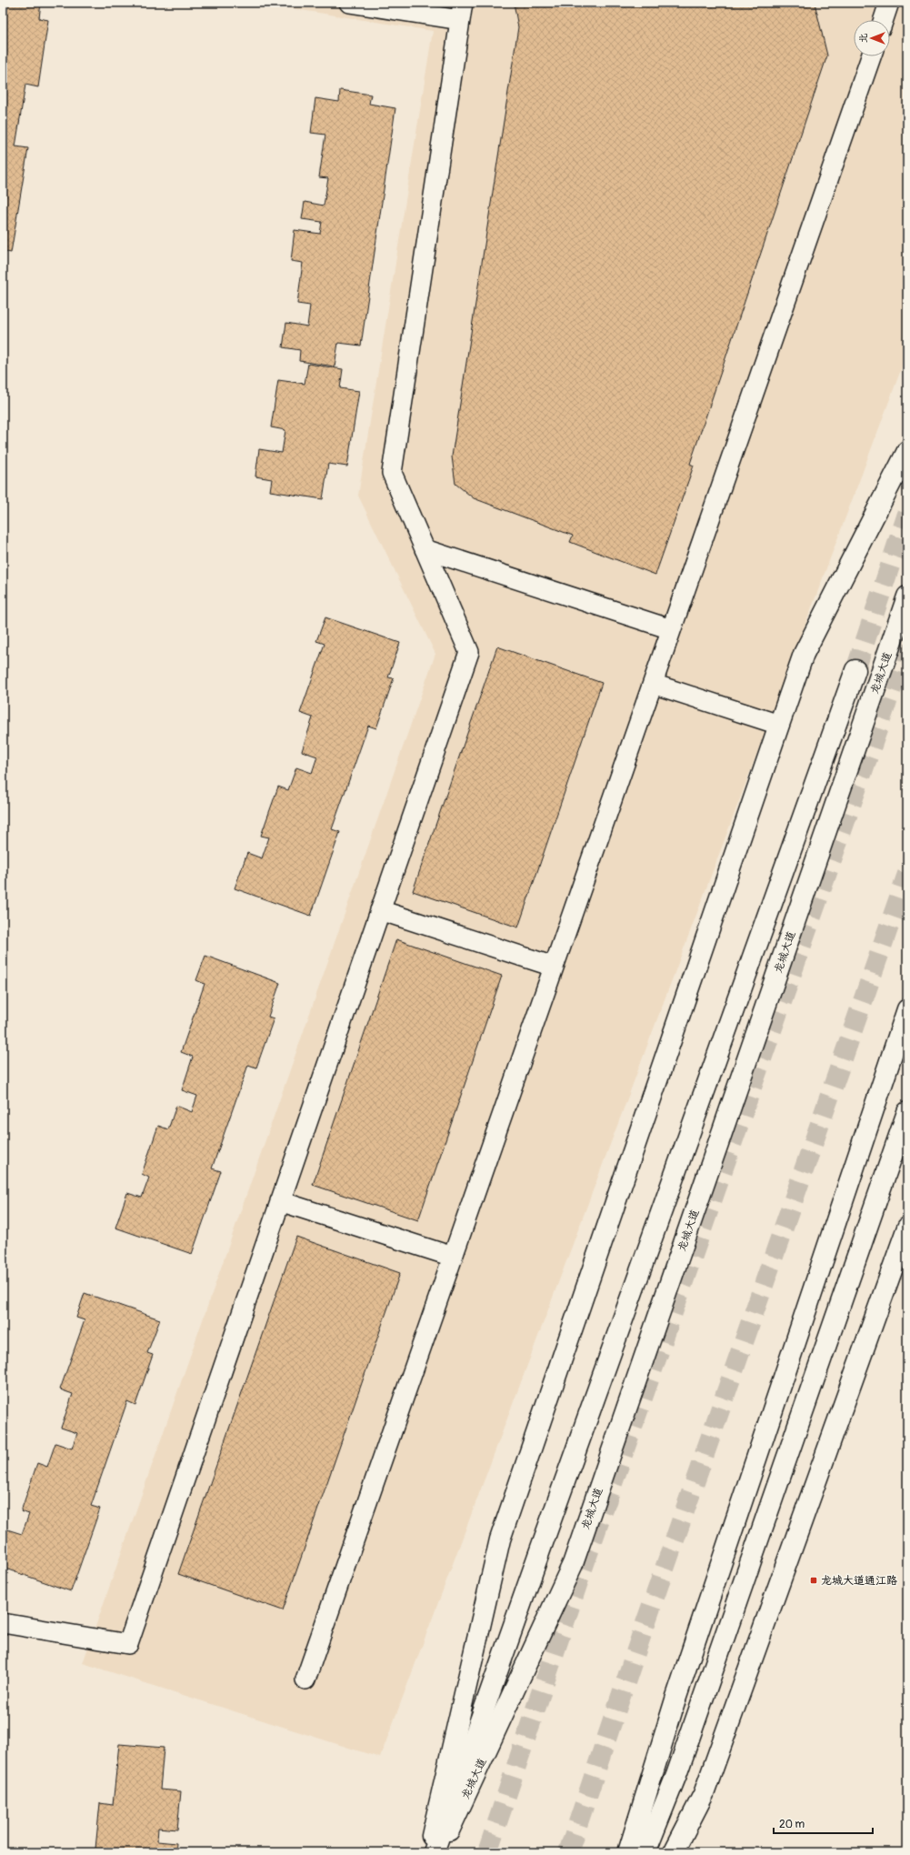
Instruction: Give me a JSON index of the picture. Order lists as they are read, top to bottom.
{
  "streets": {
    "main road": ["龙城大道"]
  },
  "places": {
    "transit": ["龙城大道通江路"]
  },
  "scale_bar": "20 m",
  "north": "left"
}
